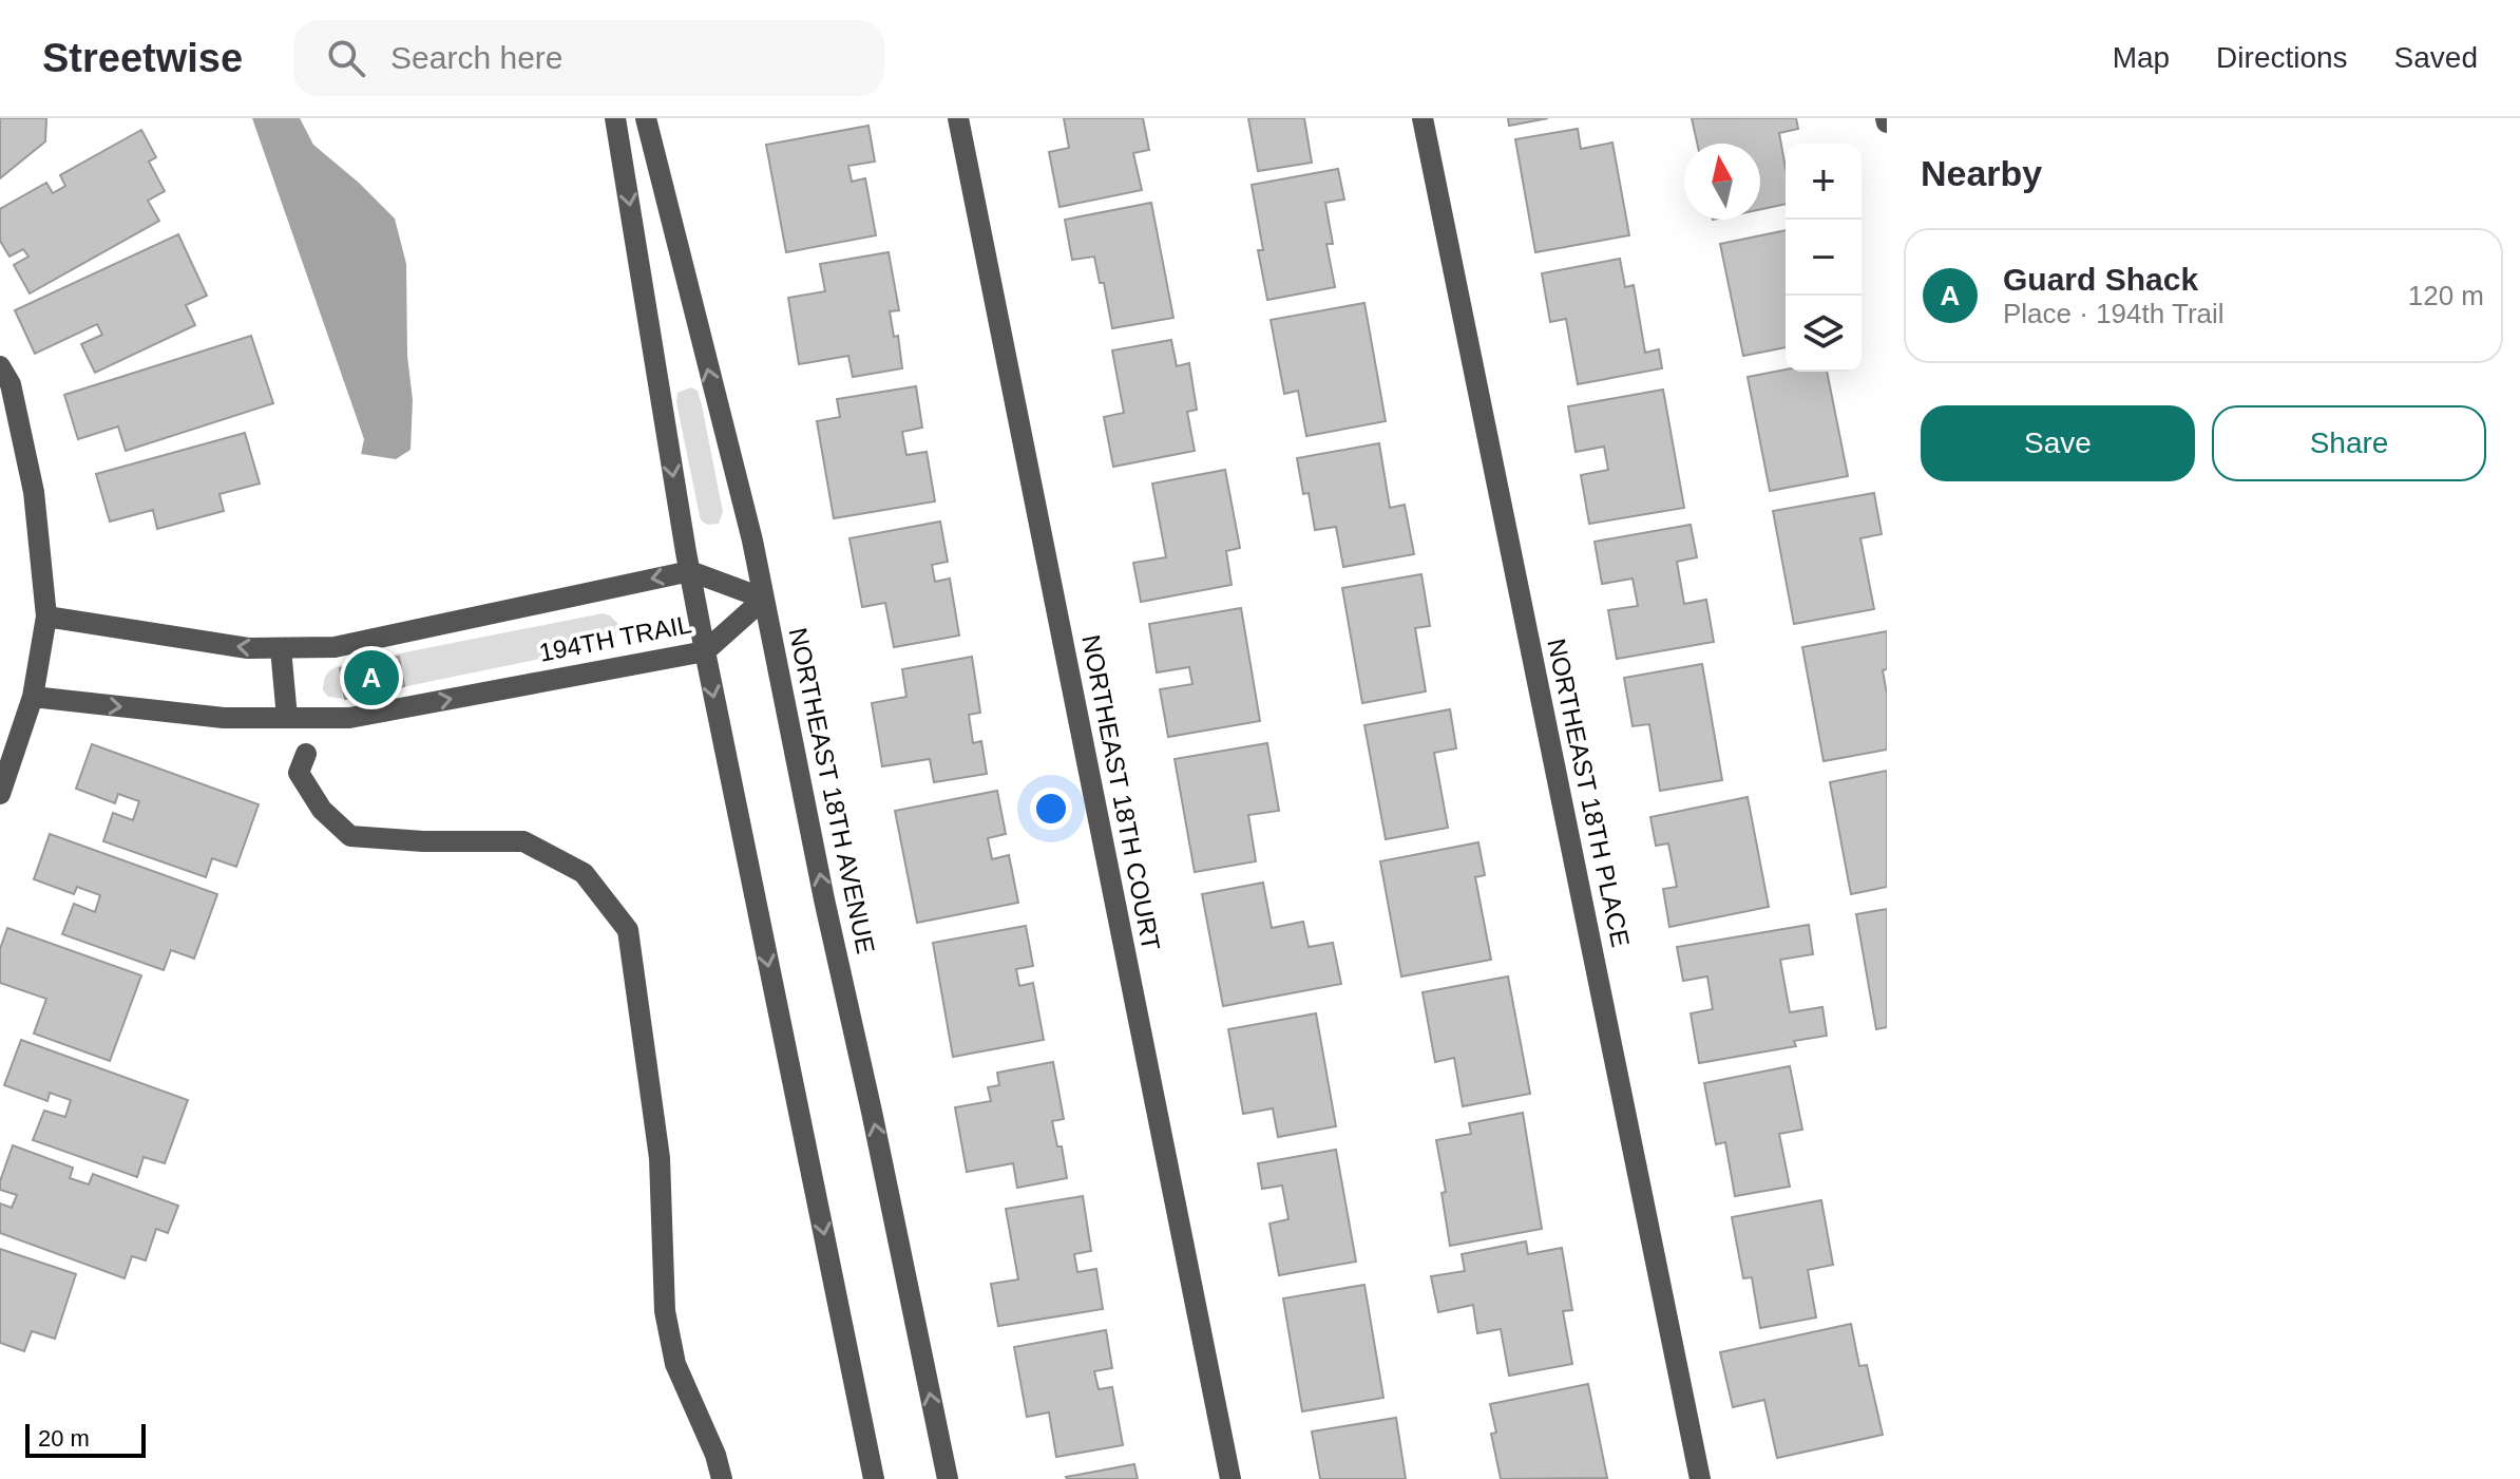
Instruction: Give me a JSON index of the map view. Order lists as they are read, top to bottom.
{
  "streets": {
    "street": [
      "194TH TRAIL",
      "NORTHEAST 18TH AVENUE",
      "NORTHEAST 18TH COURT",
      "NORTHEAST 18TH PLACE"
    ]
  },
  "crossings": [
    ["194TH TRAIL", "NORTHEAST 18TH AVENUE"]
  ],
  "scale_bar": "20 m",
  "north": "top",
  "page": {
    "header": "Streetwise",
    "search": "Search here",
    "nav": ["Map", "Directions", "Saved"],
    "heading": "Nearby",
    "map_buttons": ["+", "−"],
    "list": [
      {
        "mark": "A",
        "name": "Guard Shack",
        "note": "Place · 194th Trail",
        "value": "120 m"
      }
    ],
    "buttons": ["Save", "Share"],
    "pins": "A",
    "scale": "20 m"
  }
}
